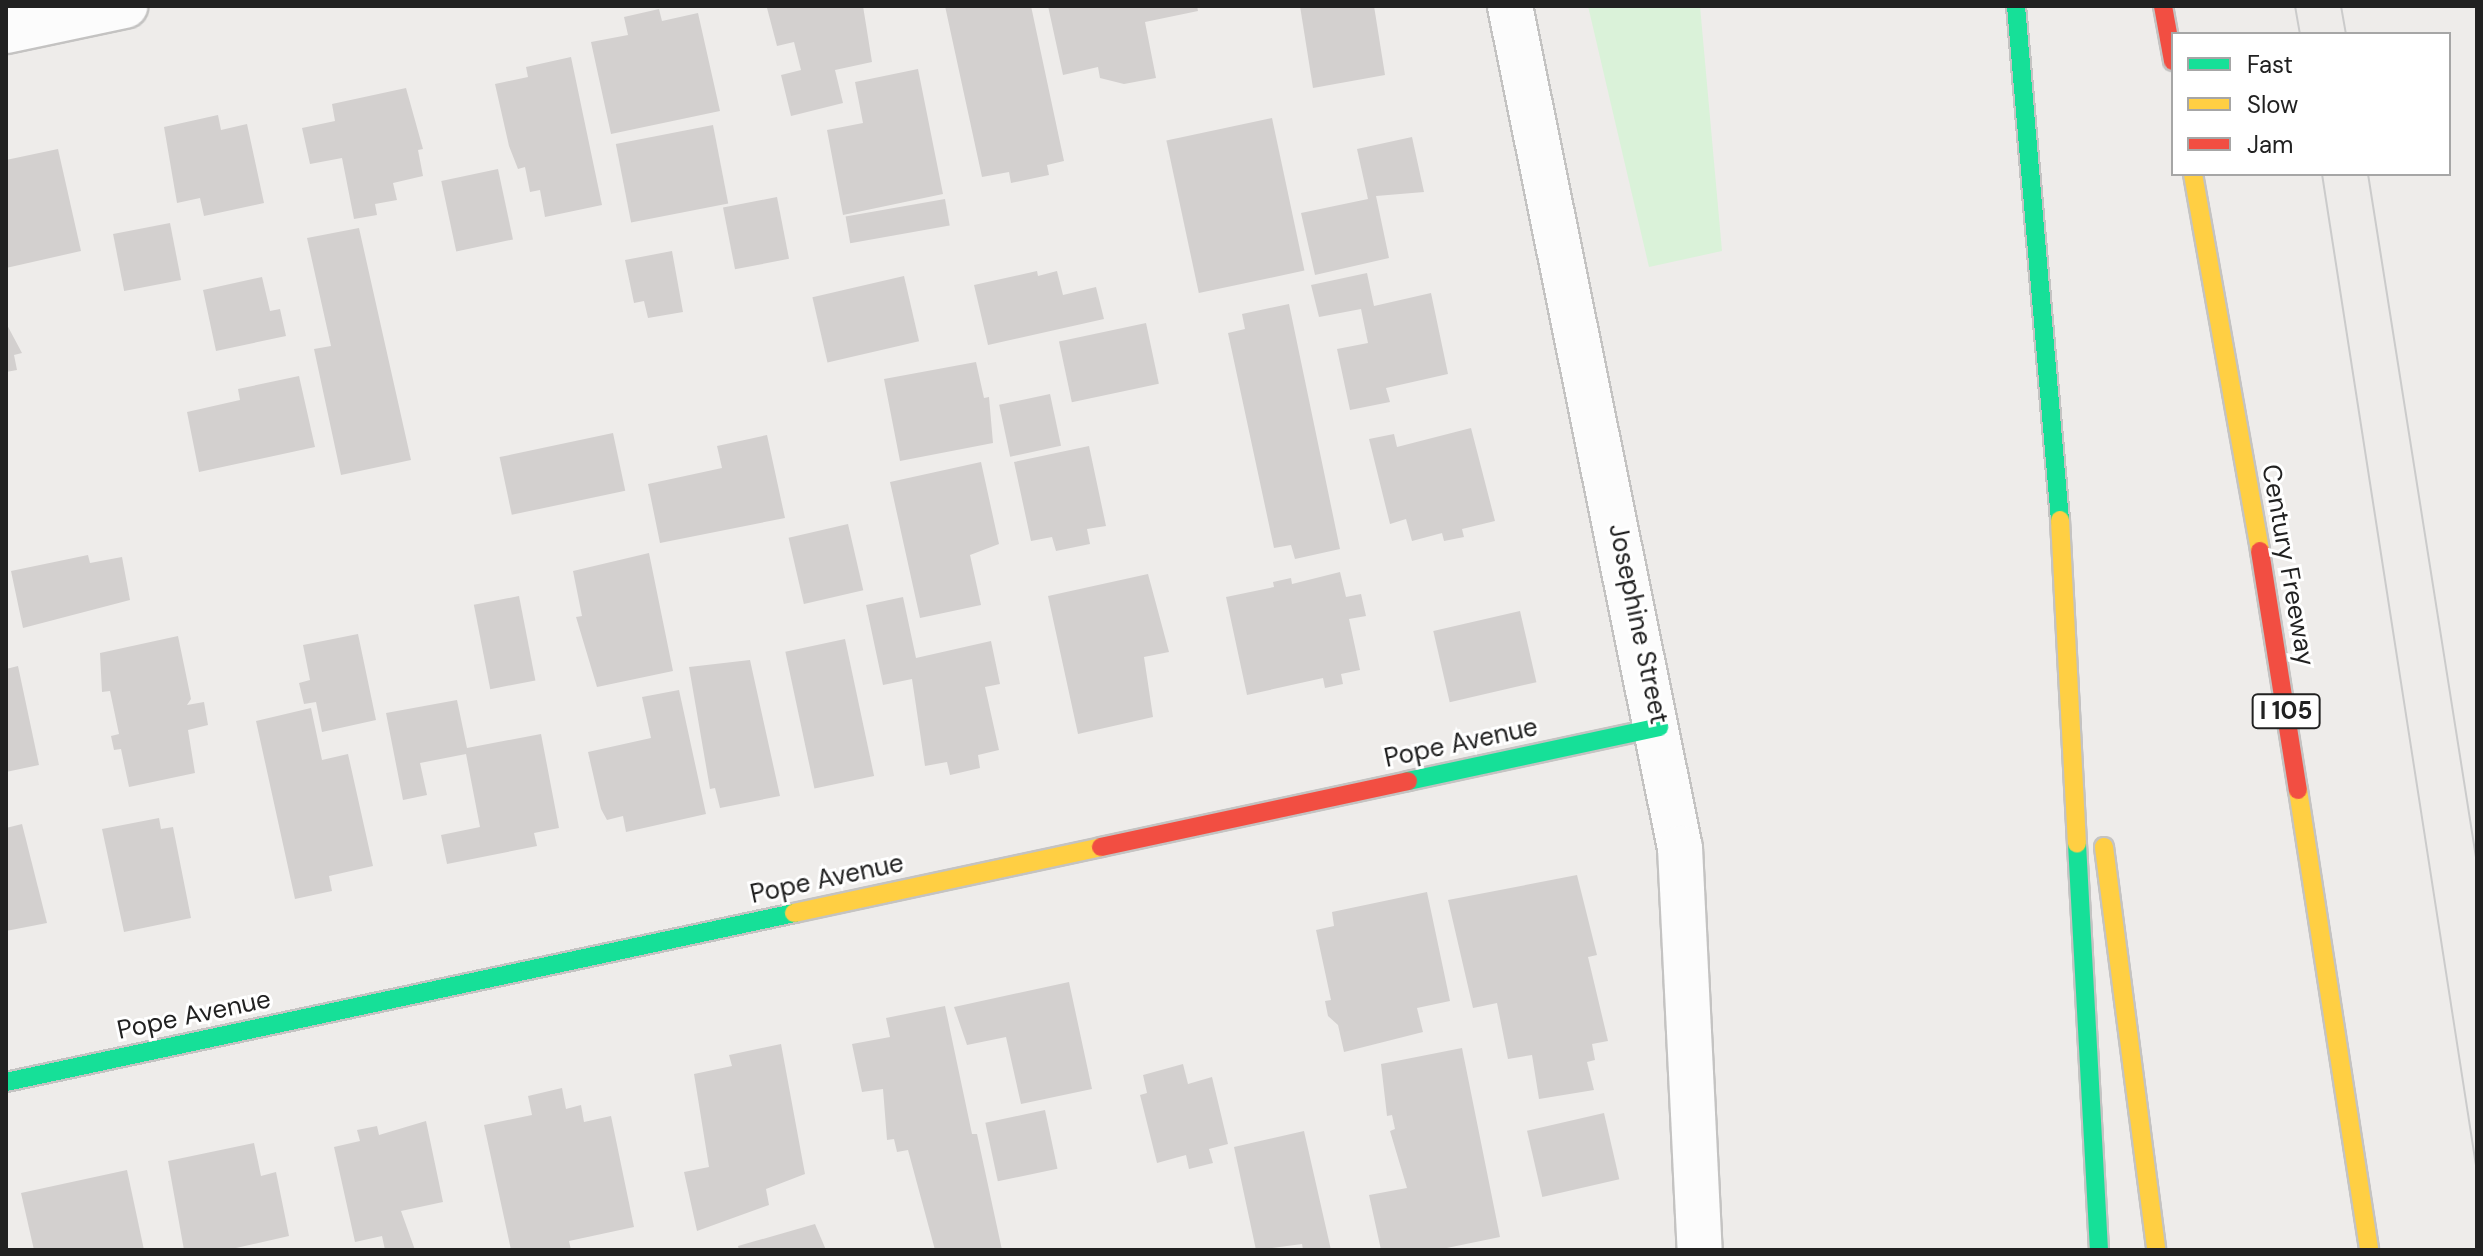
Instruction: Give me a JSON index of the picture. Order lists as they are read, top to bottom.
{
  "streets": {
    "main road": ["Century Freeway", "I 105", "Pope Avenue"],
    "street": ["Josephine Street"]
  },
  "crossings": [
    ["Josephine Street", "Pope Avenue"]
  ],
  "legend": ["Fast", "Slow", "Jam"]
}
